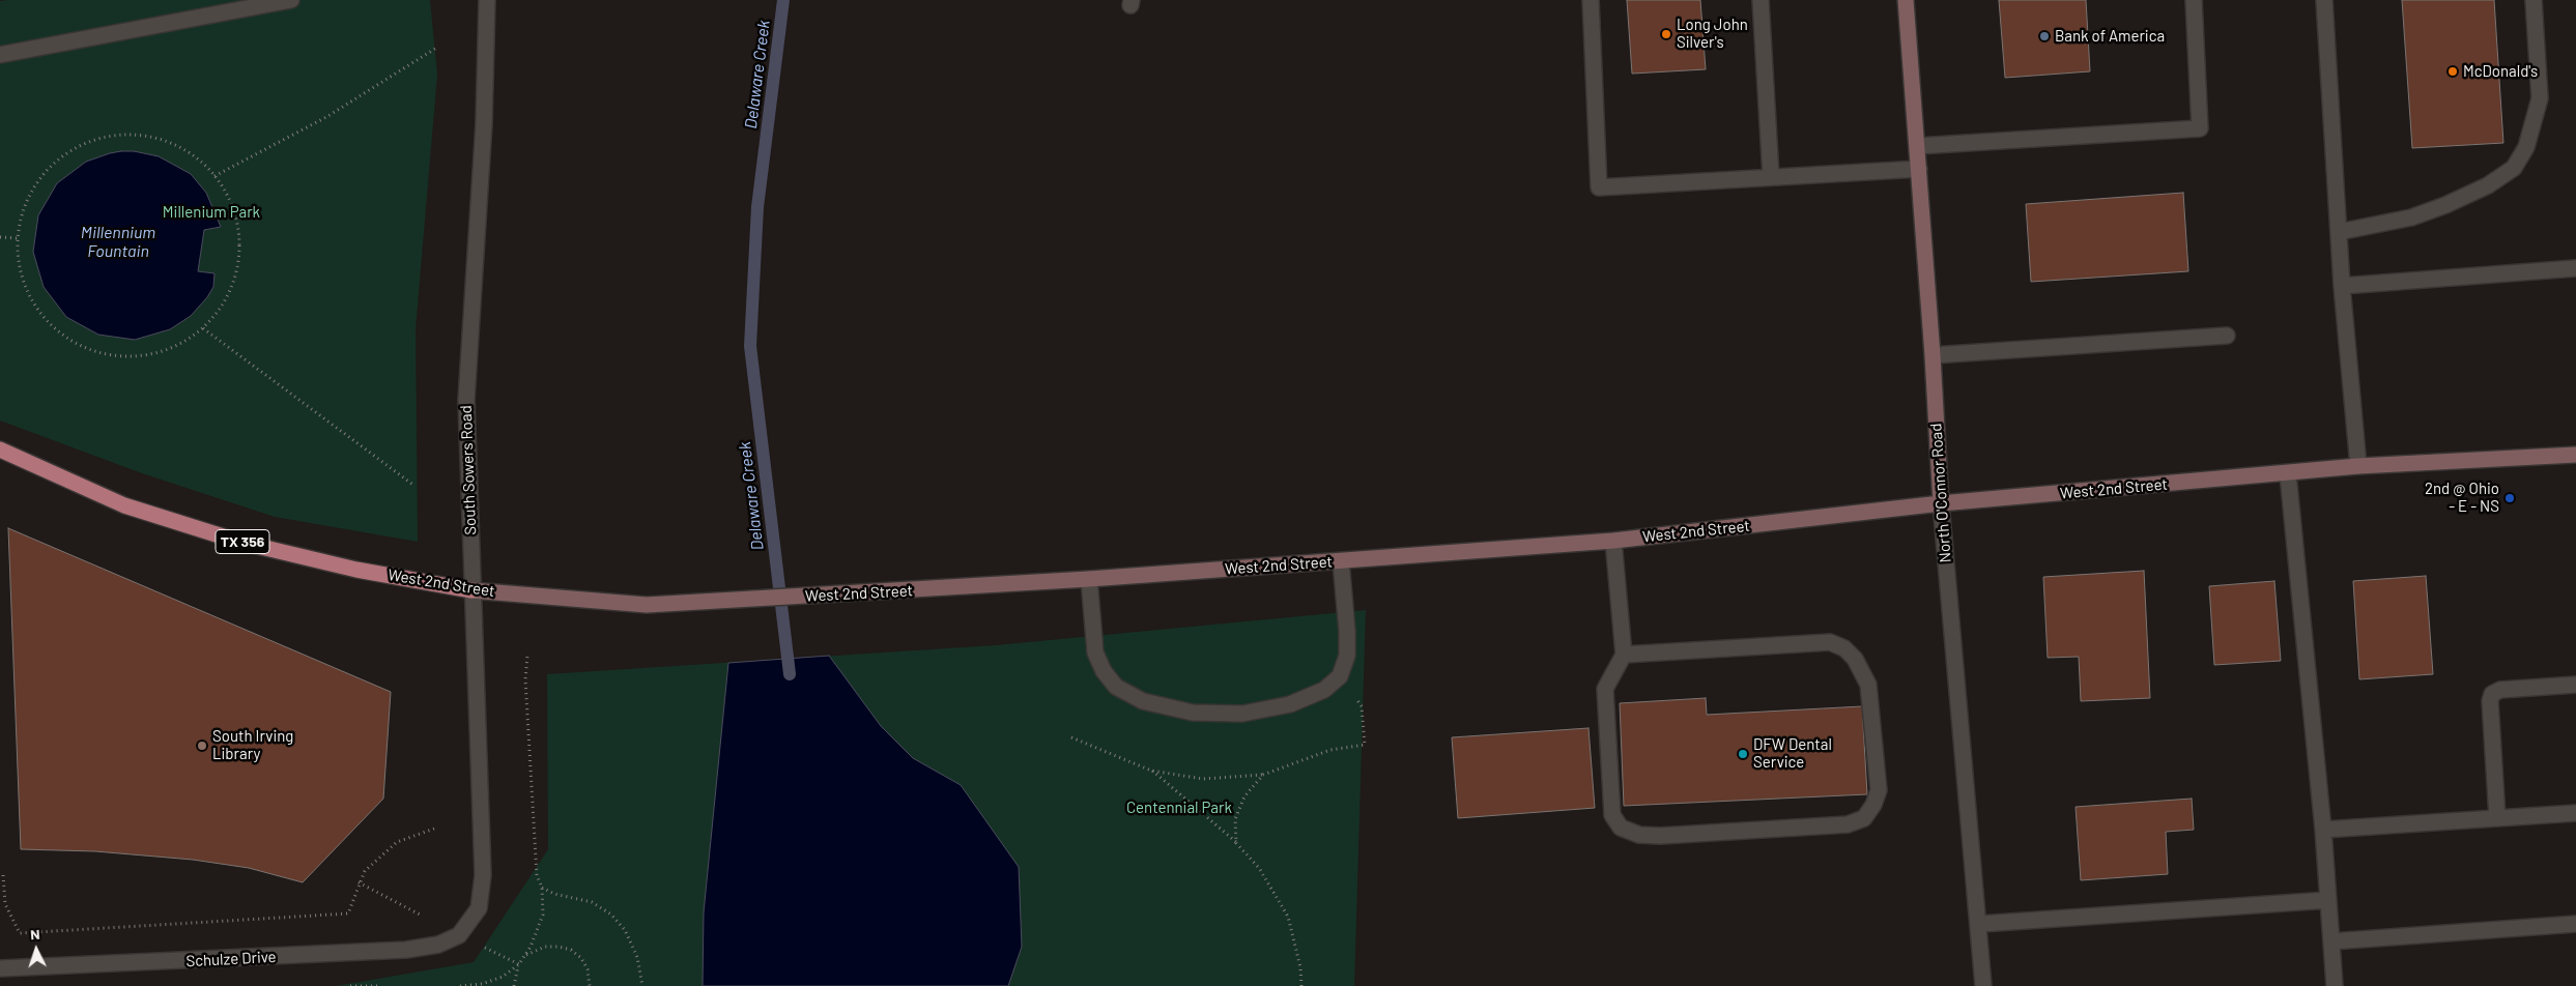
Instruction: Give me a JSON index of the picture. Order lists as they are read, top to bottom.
{
  "streets": {
    "main road": ["West 2nd Street", "North O'Connor Road", "TX 356"],
    "street": ["South Sowers Road", "Schulze Drive"]
  },
  "crossings": [
    ["South Sowers Road", "West 2nd Street"],
    ["South Sowers Road", "Schulze Drive"],
    ["West 2nd Street", "North O'Connor Road"]
  ],
  "water": ["Delaware Creek", "Millennium Fountain"],
  "parks": ["Millenium Park", "Centennial Park"],
  "places": [
    "Long John Silver's",
    "Bank of America",
    "McDonald's",
    "2nd @ Ohio - E - NS",
    "South Irving Library",
    "DFW Dental Service"
  ],
  "north": "top"
}
